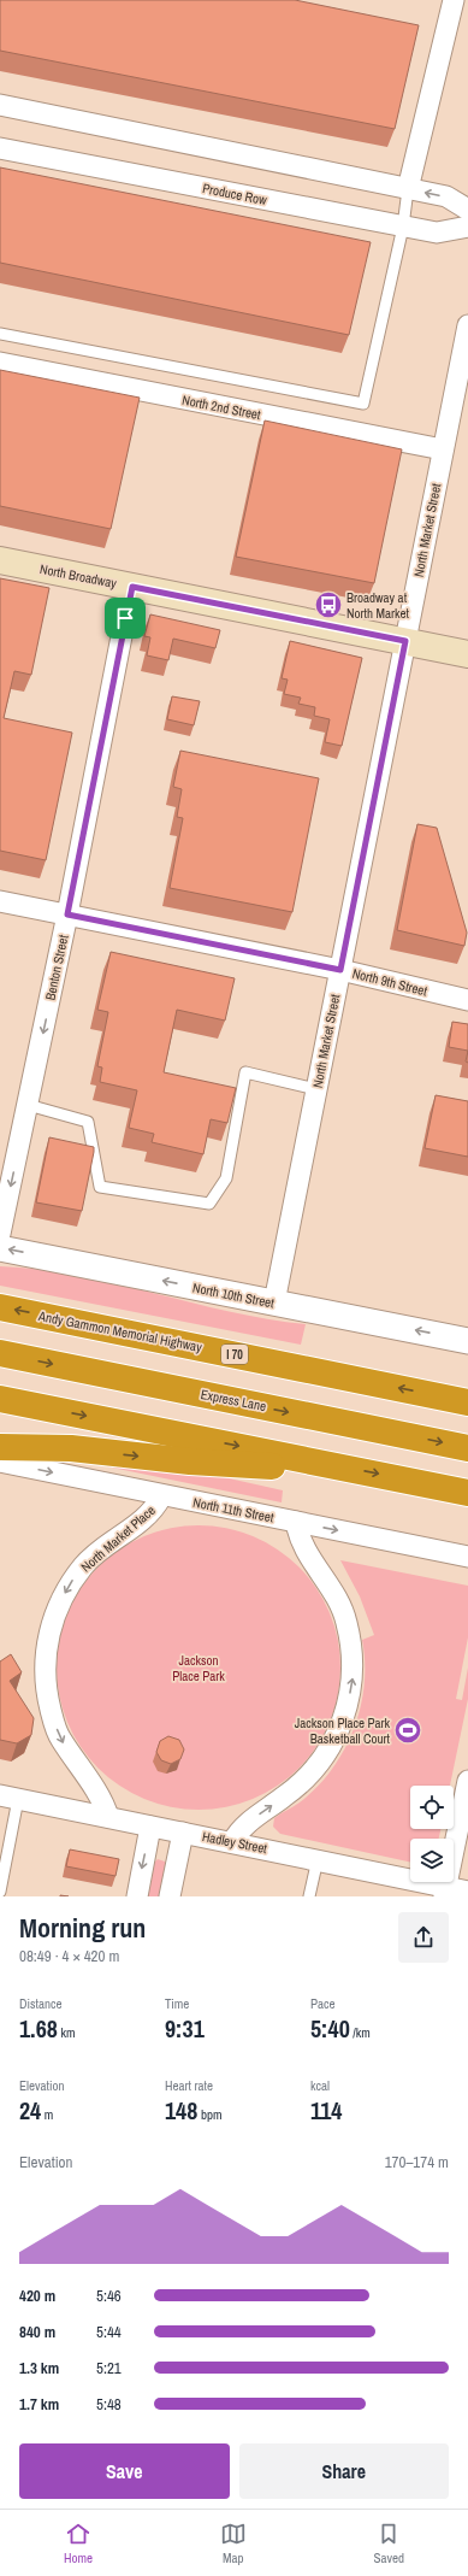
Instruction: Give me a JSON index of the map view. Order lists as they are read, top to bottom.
{
  "streets": {
    "highway": ["Andy Gammon Memorial Highway", "I 70", "Express Lane"],
    "main road": ["North Broadway"],
    "street": [
      "Produce Row",
      "North 2nd Street",
      "North Market Street",
      "Benton Street",
      "North 9th Street",
      "North 10th Street",
      "North 11th Street",
      "North Market Place",
      "Hadley Street"
    ]
  },
  "crossings": [
    ["North 2nd Street", "North Market Street"],
    ["North Market Street", "North Broadway"],
    ["North Market Street", "North 9th Street"],
    ["North Market Street", "North 10th Street"],
    ["North Broadway", "Benton Street"],
    ["Benton Street", "North 9th Street"],
    ["North 11th Street", "North Market Place"],
    ["North Market Place", "Hadley Street"]
  ],
  "one_way": [
    "Benton Street",
    "North 10th Street",
    "North 11th Street",
    "North Market Place"
  ],
  "parks": ["Jackson Place Park"],
  "places": {
    "bus stop": ["Broadway at North Market"],
    "sports": ["Jackson Place Park Basketball Court"]
  },
  "page": {
    "heading": ["Morning run", "08:49 · 4 × 420 m"],
    "stats": [
      ["Distance", "1.68 km"],
      ["Time", "9:31"],
      ["Pace", "5:40 /km"],
      ["Elevation", "24 m"],
      ["Heart rate", "148 bpm"],
      ["kcal", "114"]
    ],
    "chart": ["Elevation", "170–174 m"],
    "list": [
      {
        "name": "420 m",
        "note": "5:46"
      },
      {
        "name": "840 m",
        "note": "5:44"
      },
      {
        "name": "1.3 km",
        "note": "5:21"
      },
      {
        "name": "1.7 km",
        "note": "5:48"
      }
    ],
    "buttons": ["Save", "Share"],
    "tabs": ["Home", "Map", "Saved"]
  }
}
